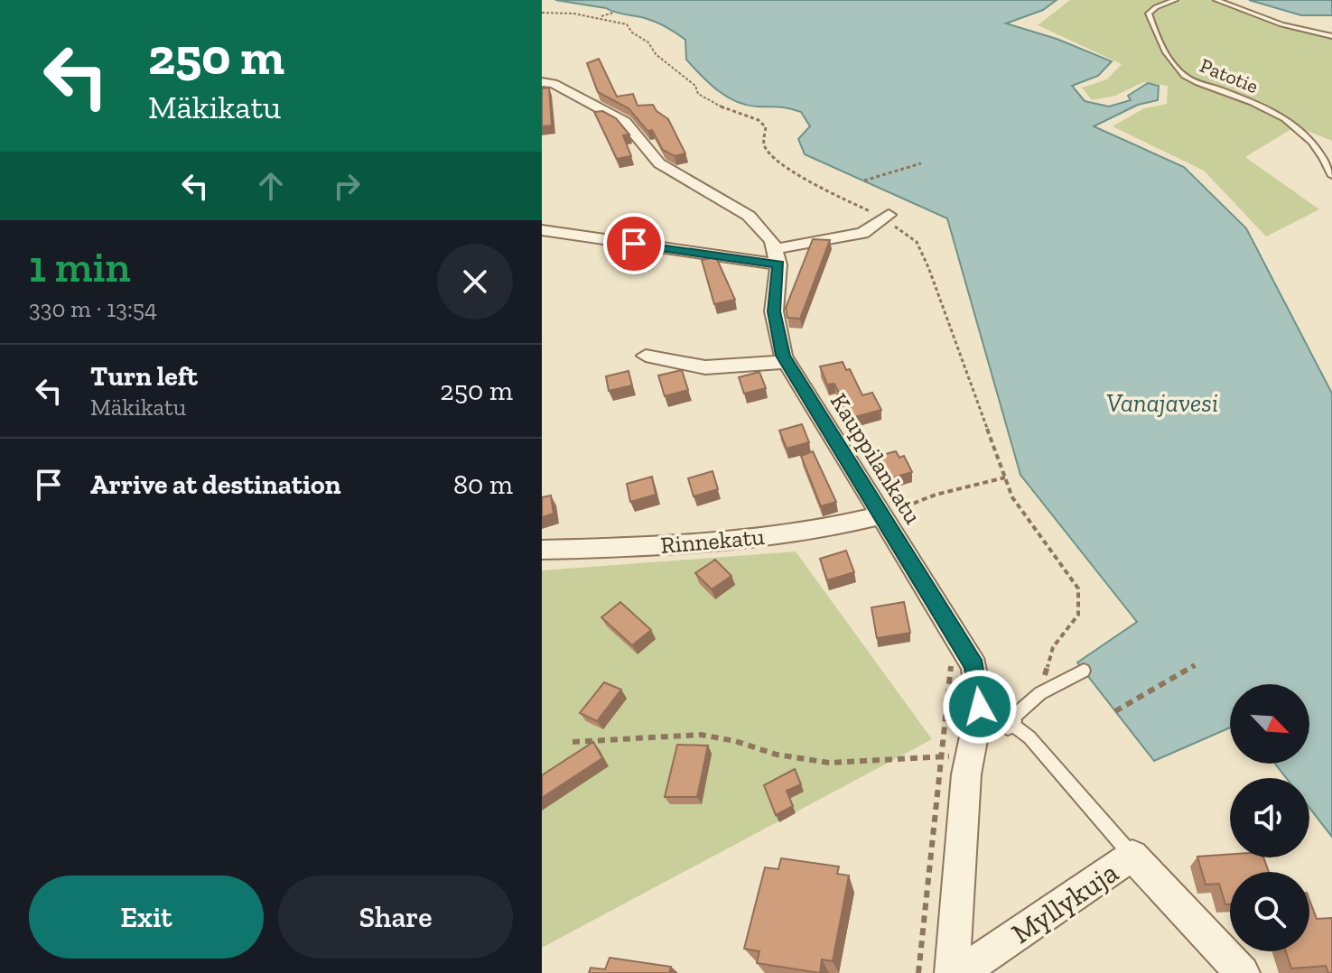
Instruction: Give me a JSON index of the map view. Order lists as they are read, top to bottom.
{
  "streets": {
    "street": ["Kauppilankatu", "Rinnekatu", "Myllykuja"],
    "lane": ["Patotie"]
  },
  "crossings": [
    ["Kauppilankatu", "Rinnekatu"]
  ],
  "water": ["Vanajavesi"],
  "north": "bottom right",
  "page": {
    "turn": ["250 m", "Mäkikatu"],
    "heading": ["1 min", "330 m · 13:54"],
    "list": [
      {
        "name": "Turn left",
        "note": "Mäkikatu",
        "value": "250 m"
      },
      {
        "name": "Arrive at destination",
        "value": "80 m"
      }
    ],
    "buttons": ["Exit", "Share"]
  }
}
